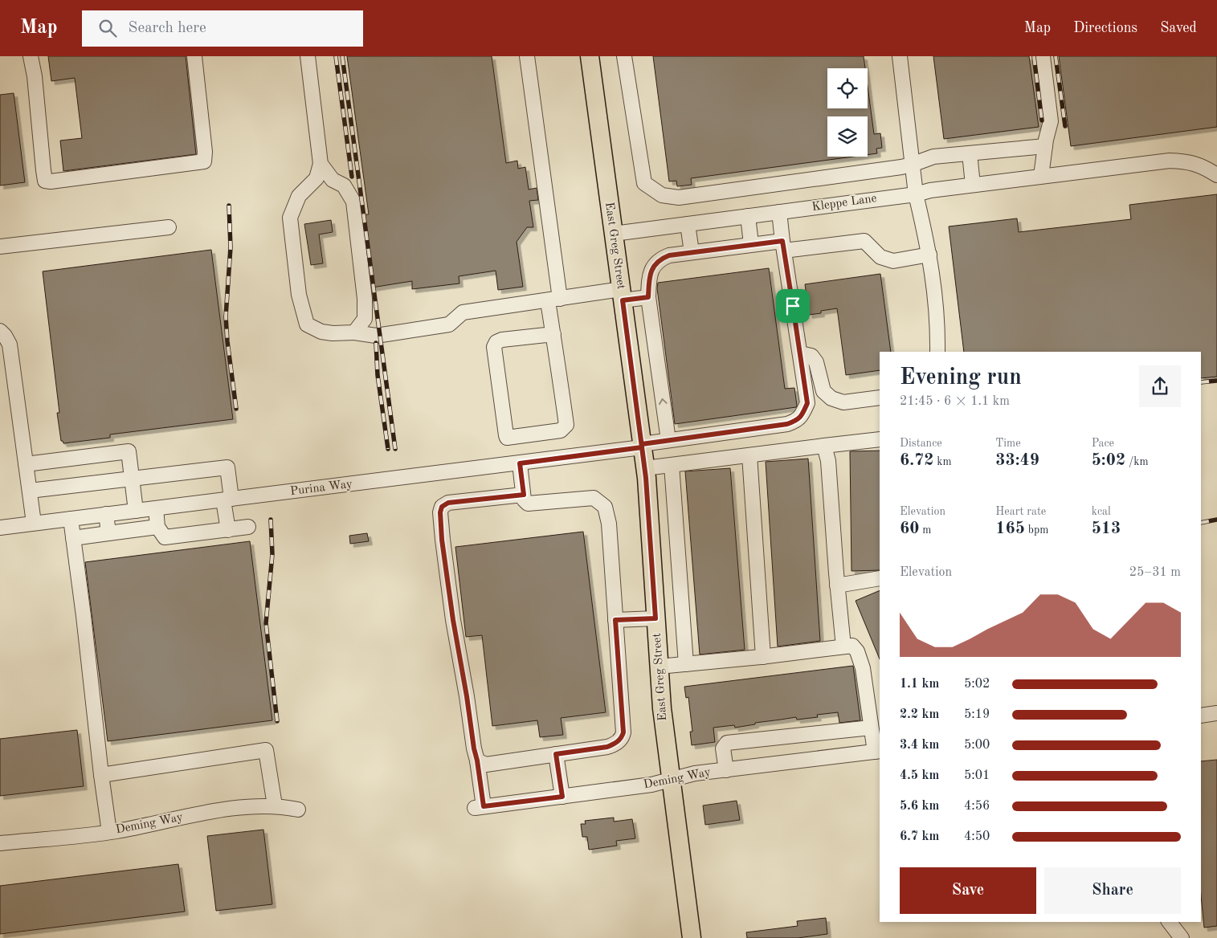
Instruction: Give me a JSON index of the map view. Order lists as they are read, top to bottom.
{
  "streets": {
    "main road": ["East Greg Street"],
    "street": ["Kleppe Lane", "Purina Way", "Deming Way"]
  },
  "crossings": [
    ["Kleppe Lane", "East Greg Street"],
    ["East Greg Street", "Purina Way"],
    ["East Greg Street", "Deming Way"]
  ],
  "page": {
    "header": "Map",
    "search": "Search here",
    "nav": ["Map", "Directions", "Saved"],
    "heading": ["Evening run", "21:45 · 6 × 1.1 km"],
    "stats": [
      ["Distance", "6.72 km"],
      ["Time", "33:49"],
      ["Pace", "5:02 /km"],
      ["Elevation", "60 m"],
      ["Heart rate", "165 bpm"],
      ["kcal", "513"]
    ],
    "chart": ["Elevation", "25–31 m"],
    "list": [
      {
        "name": "1.1 km",
        "note": "5:02"
      },
      {
        "name": "2.2 km",
        "note": "5:19"
      },
      {
        "name": "3.4 km",
        "note": "5:00"
      },
      {
        "name": "4.5 km",
        "note": "5:01"
      },
      {
        "name": "5.6 km",
        "note": "4:56"
      },
      {
        "name": "6.7 km",
        "note": "4:50"
      }
    ],
    "buttons": ["Save", "Share"]
  }
}
